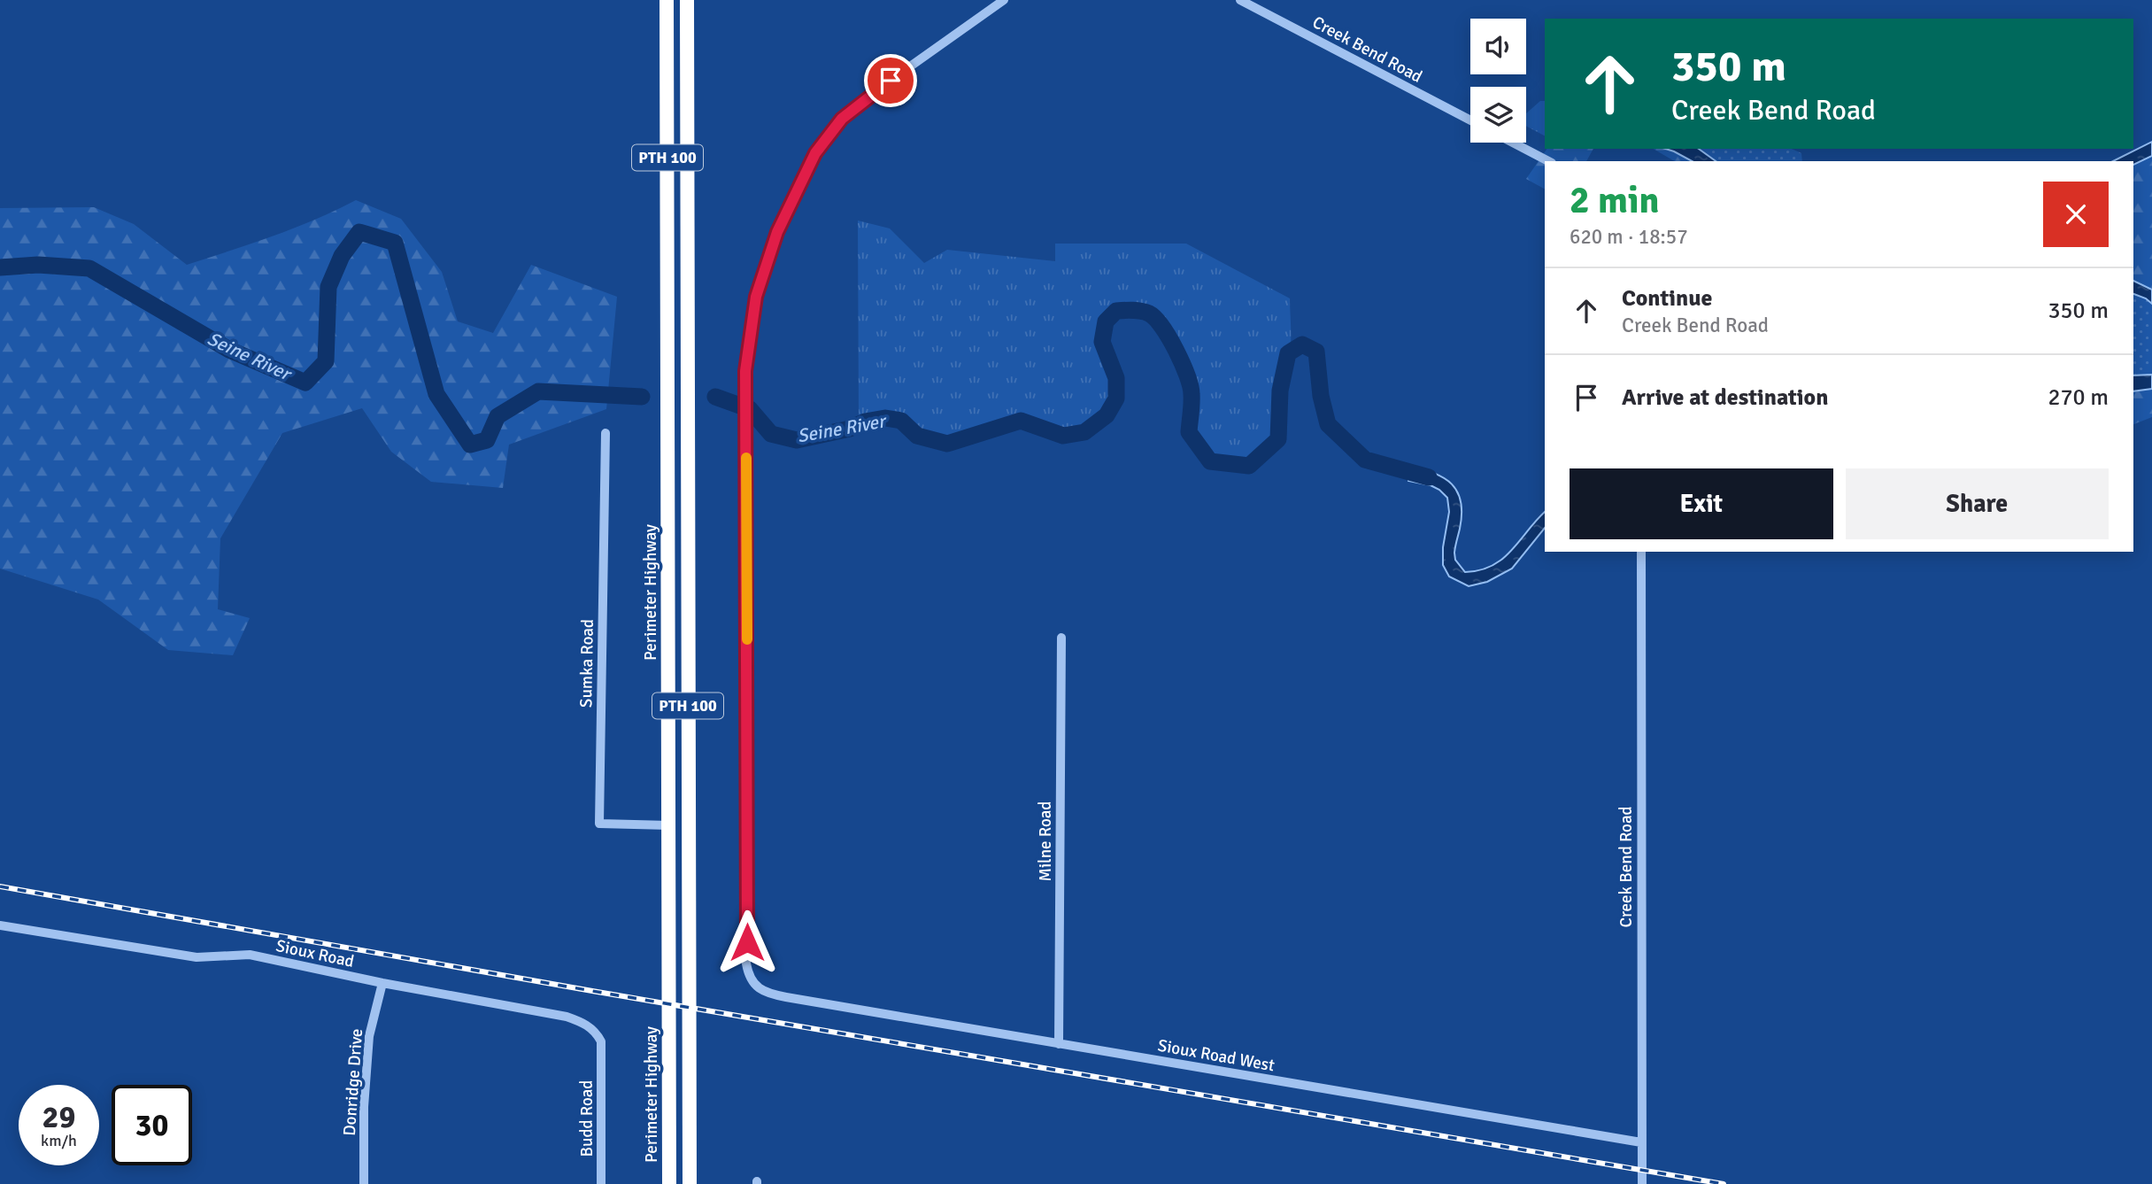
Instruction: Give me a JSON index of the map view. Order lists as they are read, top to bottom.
{
  "streets": {
    "highway": ["PTH 100", "Perimeter Highway"],
    "street": [
      "Creek Bend Road",
      "Sumka Road",
      "Milne Road",
      "Sioux Road",
      "Sioux Road West",
      "Donridge Drive",
      "Budd Road"
    ]
  },
  "crossings": [
    ["Creek Bend Road", "Sioux Road West"],
    ["Perimeter Highway", "Sumka Road"],
    ["Milne Road", "Sioux Road West"],
    ["Sioux Road", "Donridge Drive"],
    ["Sioux Road", "Budd Road"]
  ],
  "water": ["Seine River"],
  "page": {
    "turn": ["350 m", "Creek Bend Road"],
    "heading": ["2 min", "620 m · 18:57"],
    "list": [
      {
        "name": "Continue",
        "note": "Creek Bend Road",
        "value": "350 m"
      },
      {
        "name": "Arrive at destination",
        "value": "270 m"
      }
    ],
    "buttons": ["Exit", "Share"],
    "speed": "29 km/h",
    "limit": "30"
  }
}
